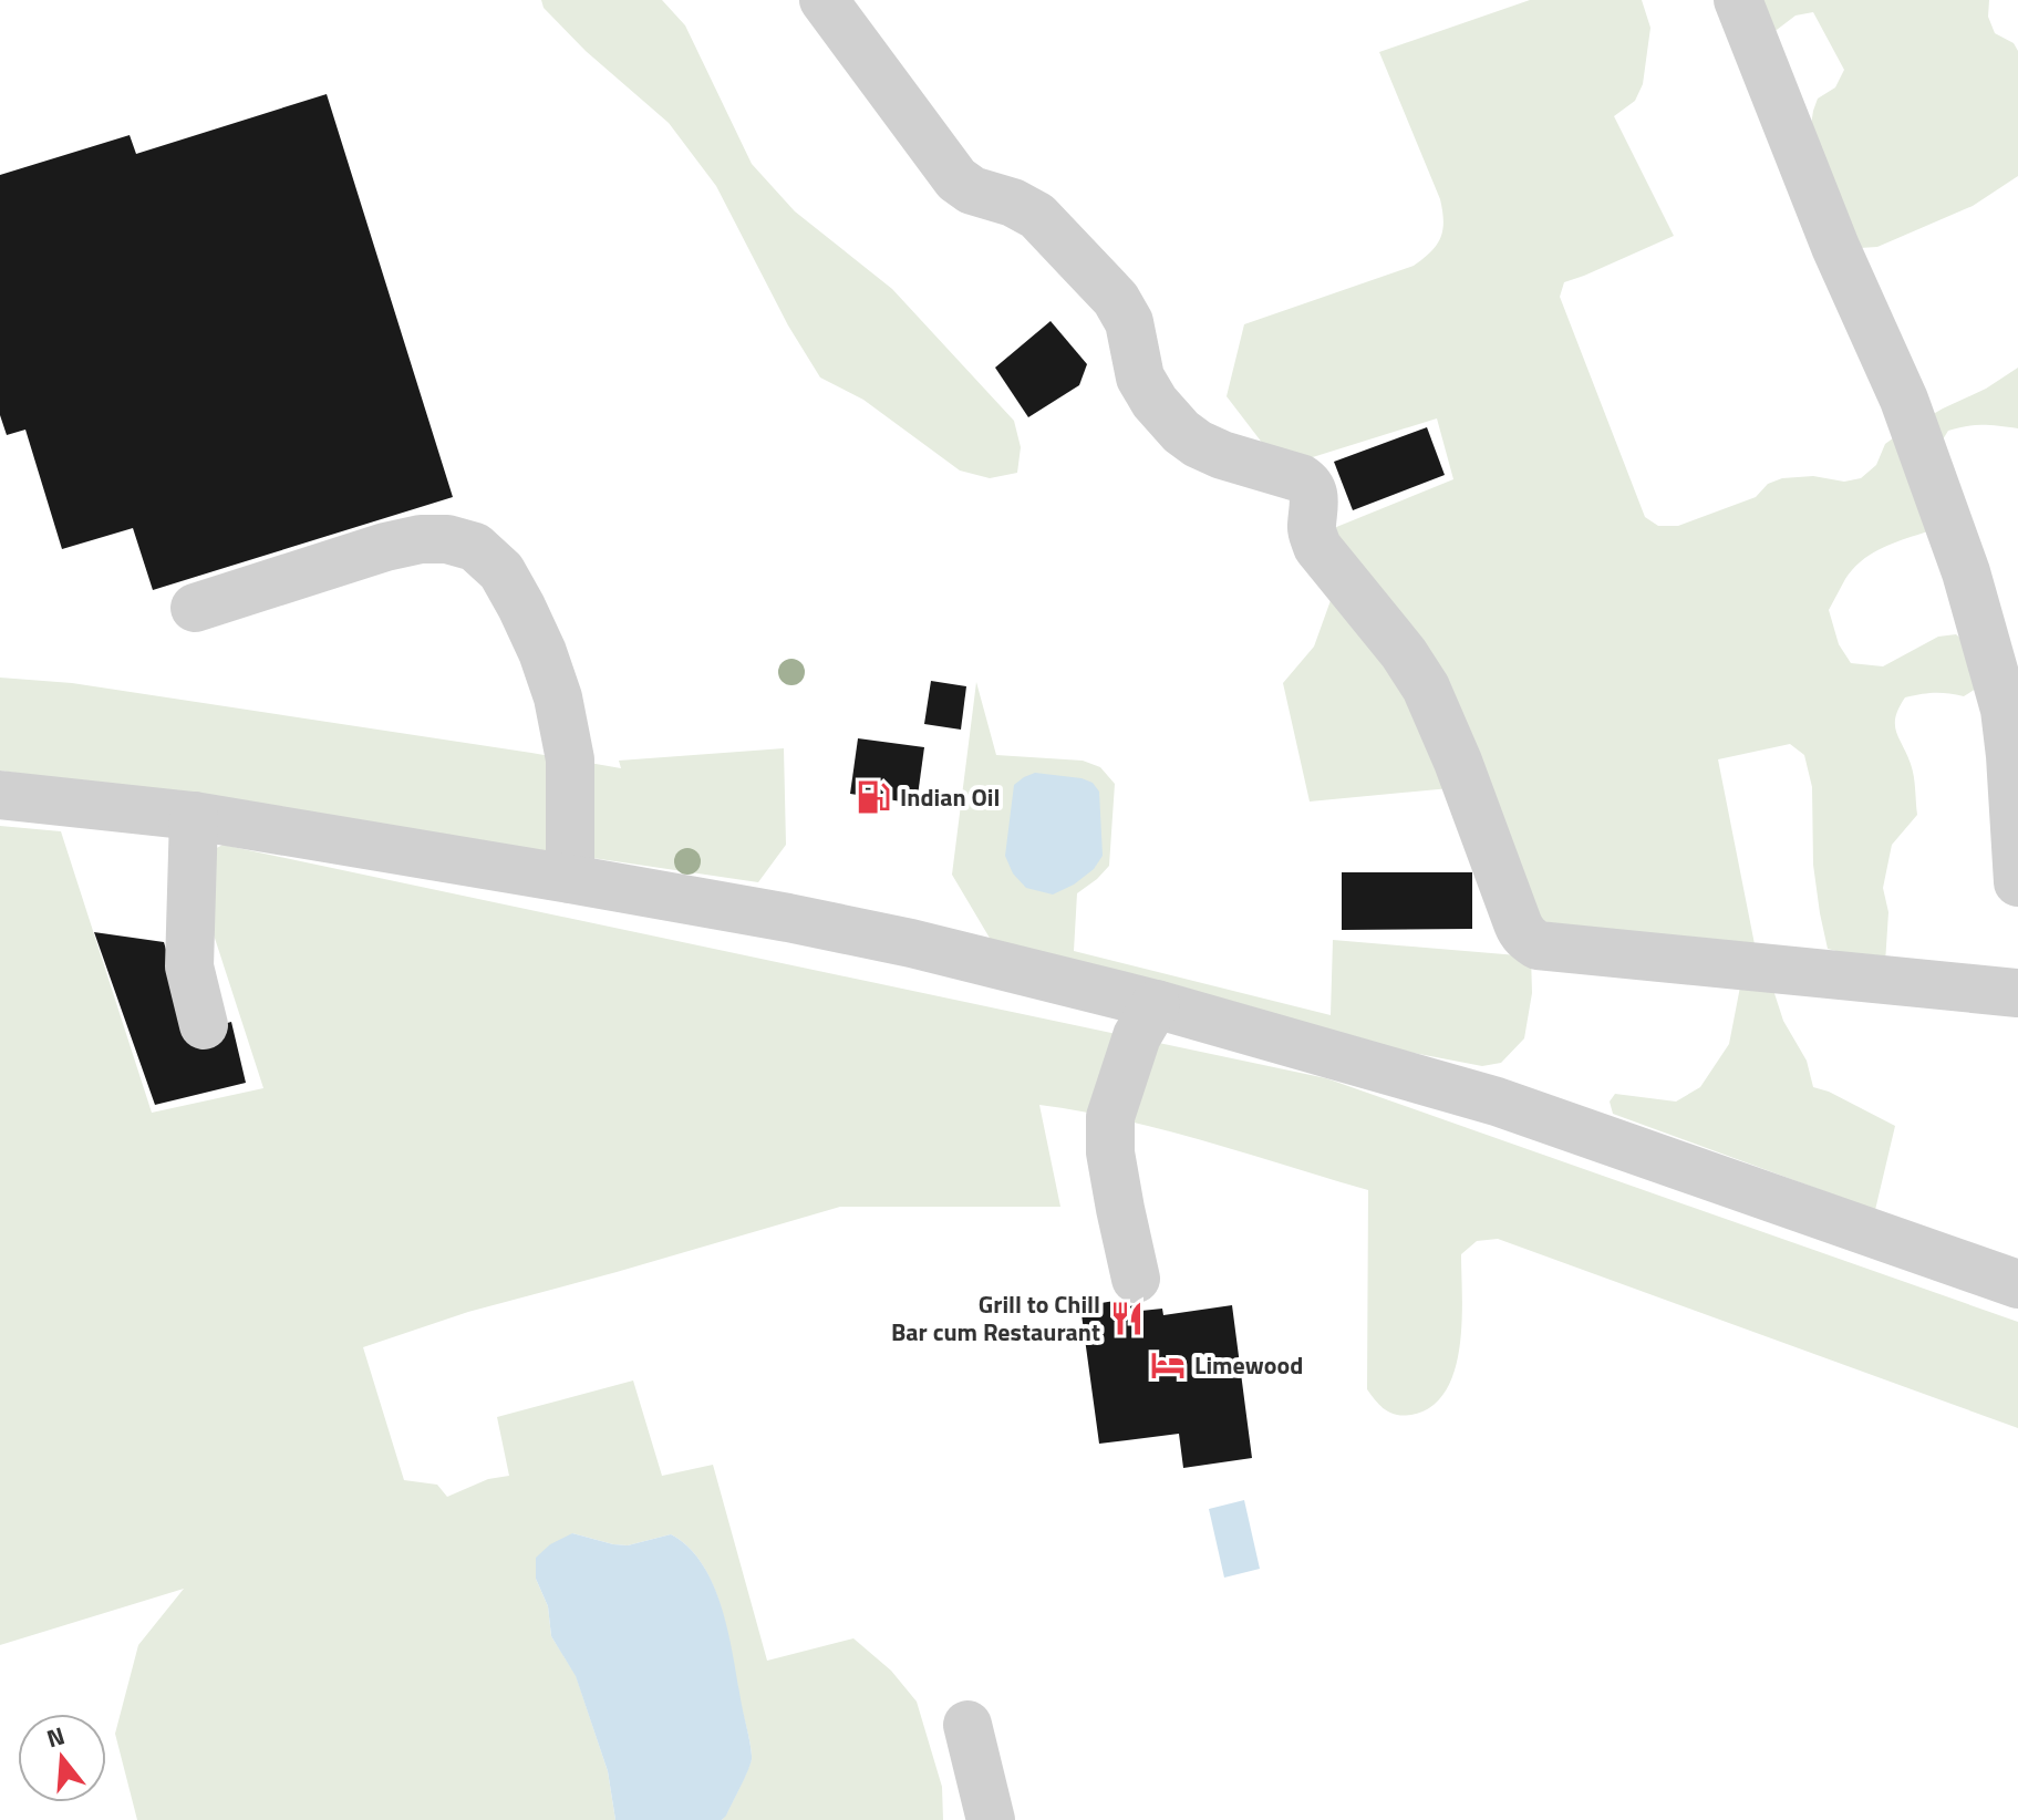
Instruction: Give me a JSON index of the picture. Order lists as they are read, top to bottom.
{
  "places": {
    "fuel station": ["Indian Oil"],
    "restaurant": ["Grill to Chill Bar cum Restaurant"],
    "hotel": ["Limewood"]
  },
  "north": "top"
}
